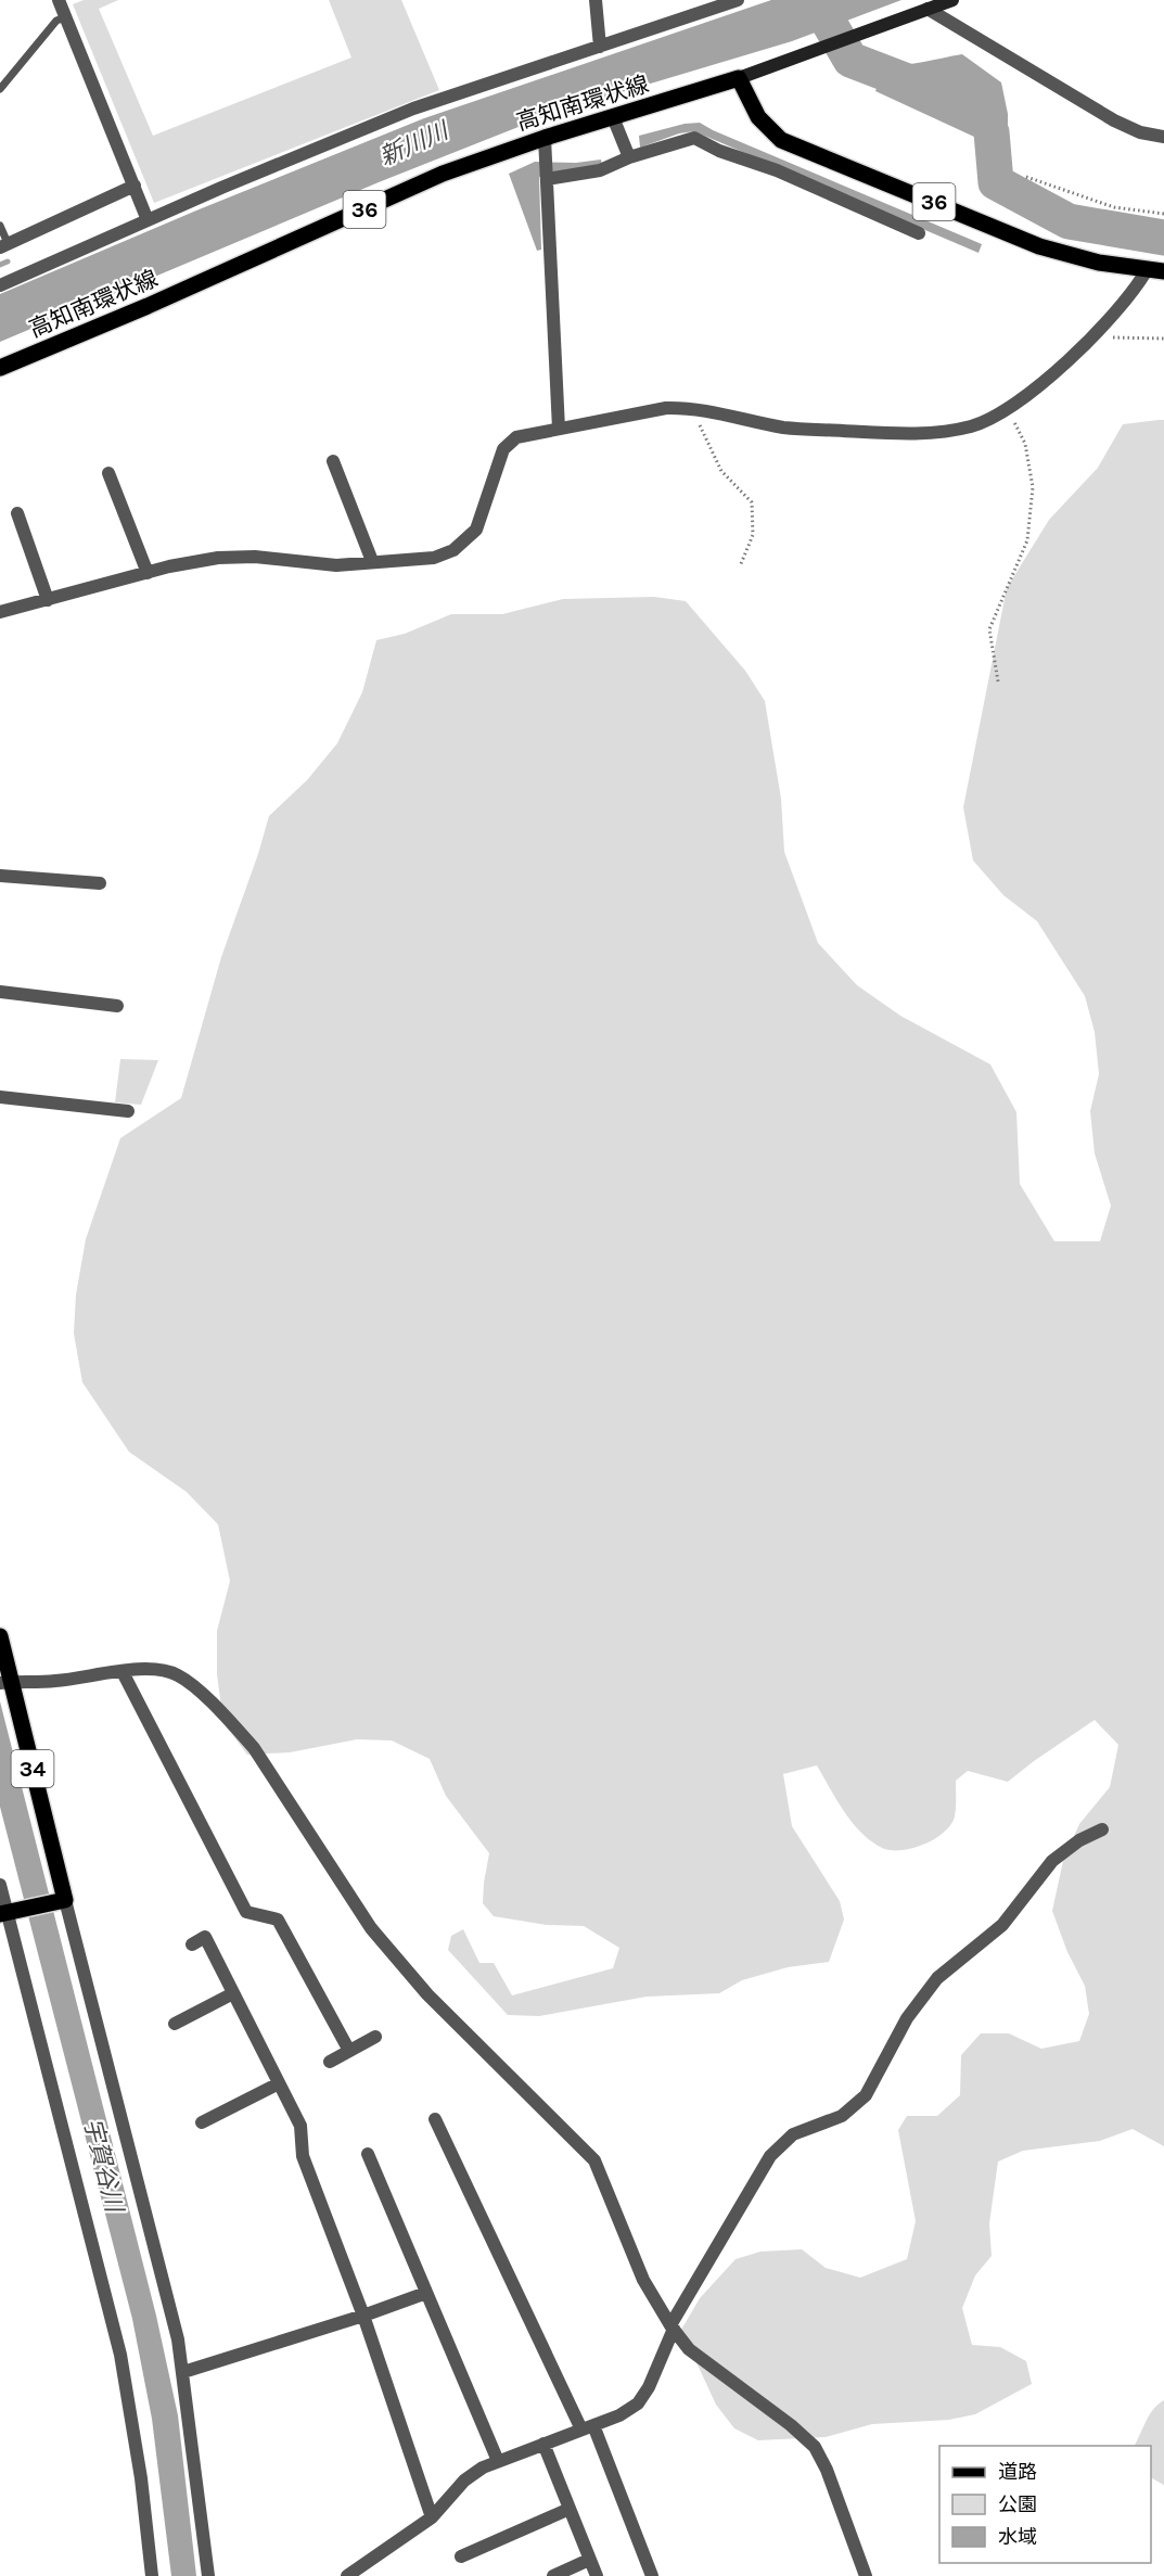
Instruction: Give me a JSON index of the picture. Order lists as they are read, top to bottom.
{
  "streets": {
    "main road": ["高知南環状線", "36", "34"]
  },
  "crossings": [
    ["高知南環状線", "36"]
  ],
  "water": ["新川川", "宇賀谷川"],
  "legend": ["道路", "公園", "水域"]
}
